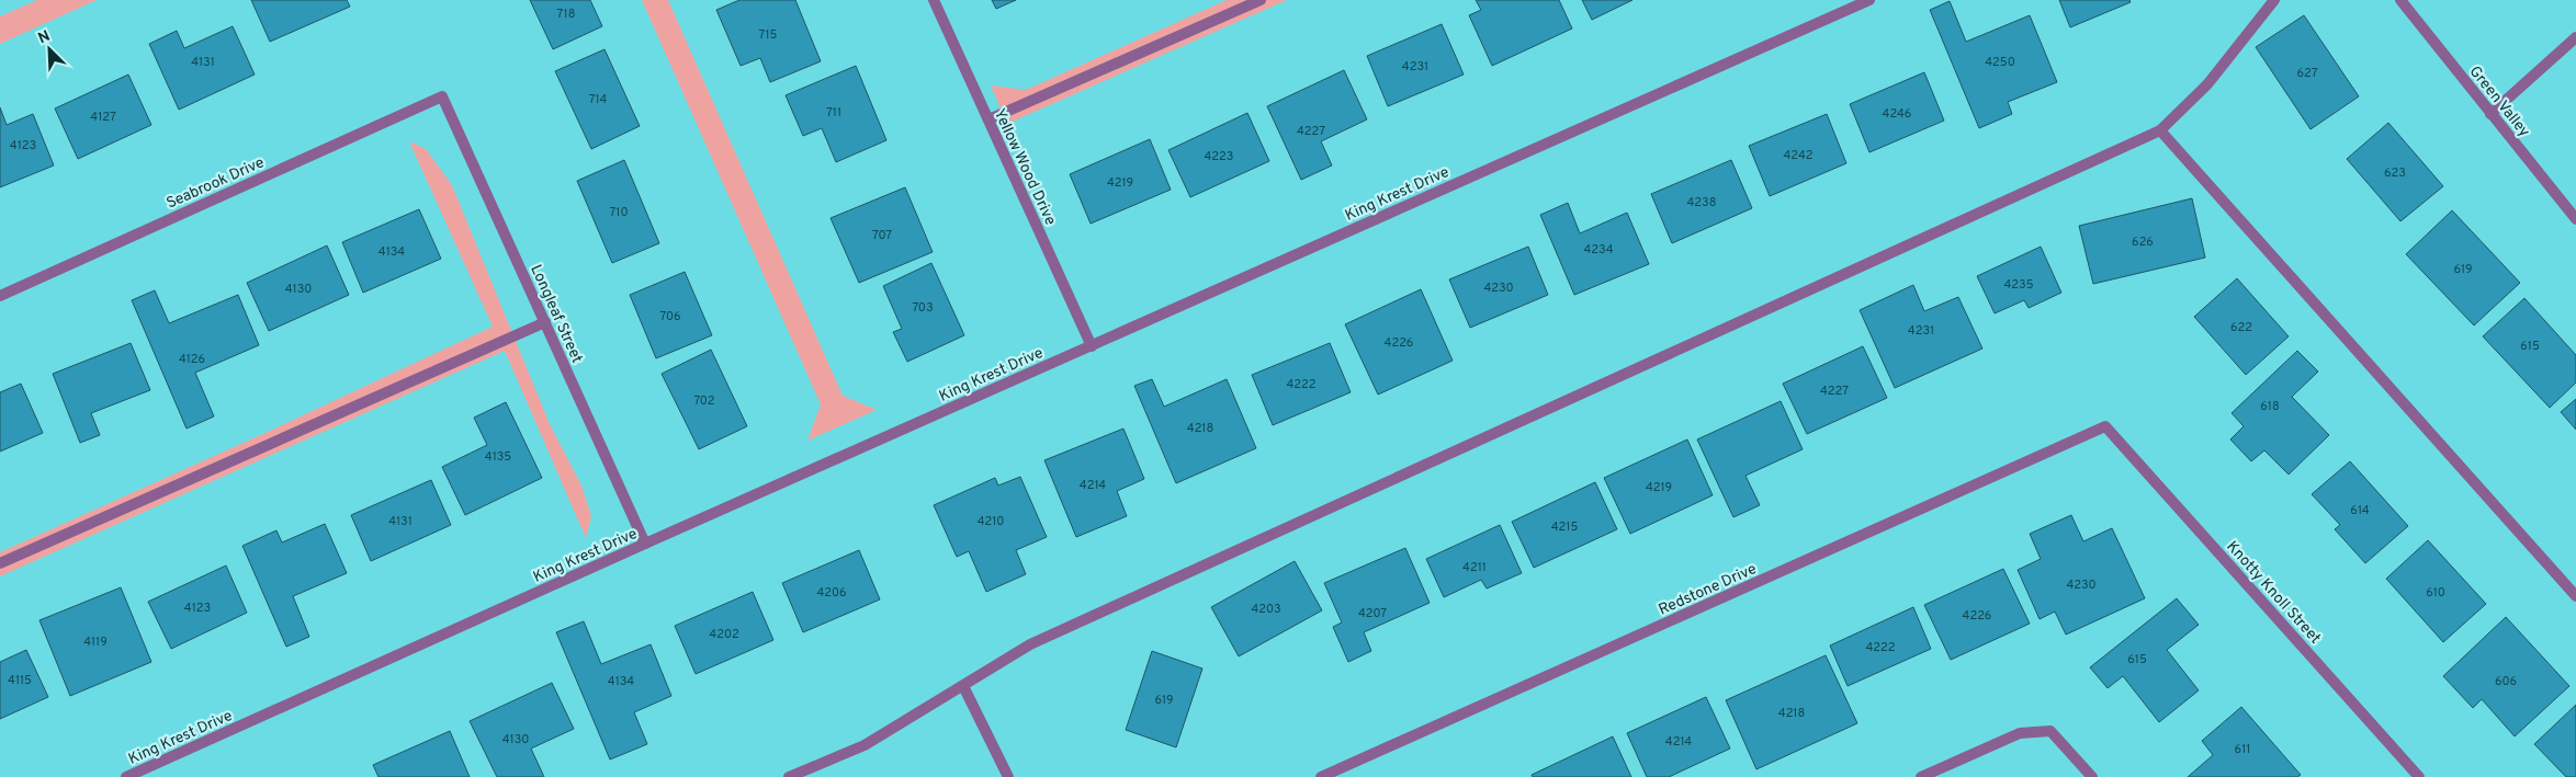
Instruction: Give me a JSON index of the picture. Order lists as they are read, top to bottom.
{
  "streets": {
    "street": [
      "Green Valley",
      "Yellow Wood Drive",
      "Seabrook Drive",
      "King Krest Drive",
      "Longleaf Street",
      "Redstone Drive",
      "Knotty Knoll Street"
    ]
  },
  "crossings": [
    ["Yellow Wood Drive", "King Krest Drive"],
    ["Seabrook Drive", "Longleaf Street"],
    ["King Krest Drive", "Longleaf Street"],
    ["Redstone Drive", "Knotty Knoll Street"]
  ],
  "house_numbers": [
    "718",
    "715",
    "4131",
    "4250",
    "4231",
    "627",
    "714",
    "711",
    "4246",
    "4127",
    "4227",
    "4123",
    "4242",
    "4223",
    "623",
    "4219",
    "4238",
    "710",
    "707",
    "626",
    "4234",
    "4134",
    "619",
    "4235",
    "4230",
    "4130",
    "703",
    "706",
    "622",
    "4231",
    "4226",
    "615",
    "4126",
    "4222",
    "4227",
    "702",
    "618",
    "4218",
    "4135",
    "4214",
    "4219",
    "614",
    "4131",
    "4210",
    "4215",
    "4211",
    "4230",
    "4206",
    "610",
    "4123",
    "4203",
    "4207",
    "4226",
    "4202",
    "4119",
    "4222",
    "615",
    "4115",
    "4134",
    "606",
    "619",
    "4218",
    "4130",
    "4214",
    "611"
  ],
  "north": "top left"
}
